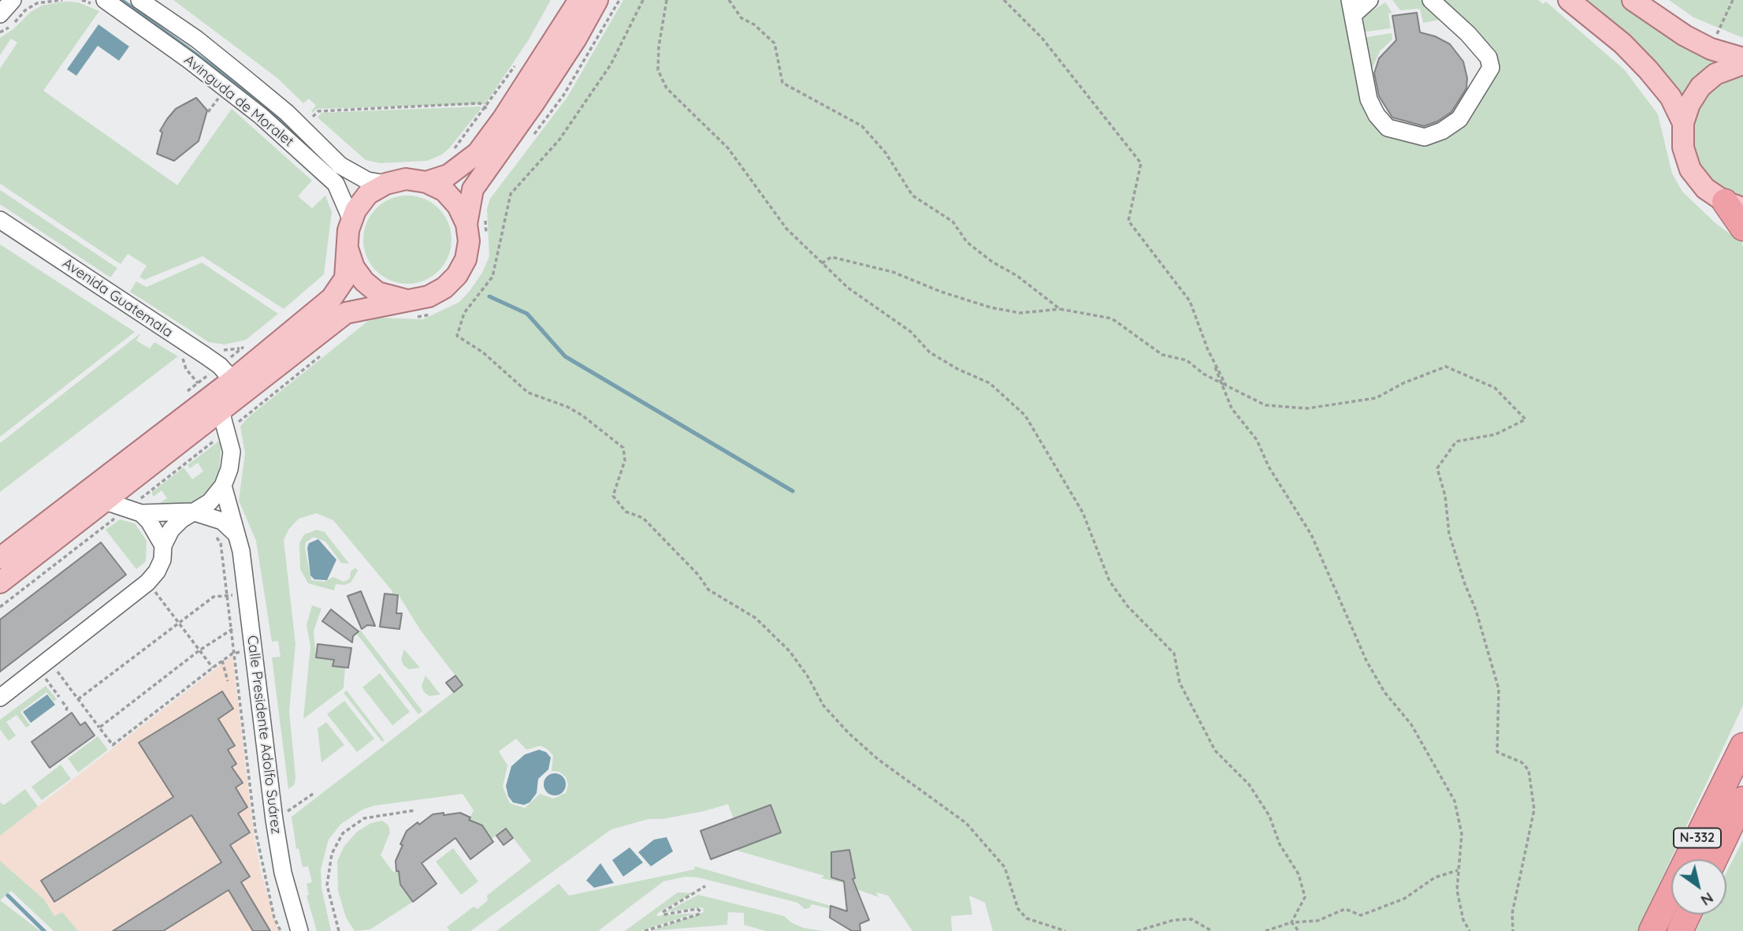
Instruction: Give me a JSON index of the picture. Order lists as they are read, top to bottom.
{
  "streets": {
    "highway": ["N-332"],
    "street": ["Avinguda de Moralet", "Avenida Guatemala", "Calle Presidente Adolfo Suárez"]
  },
  "north": "bottom right"
}
